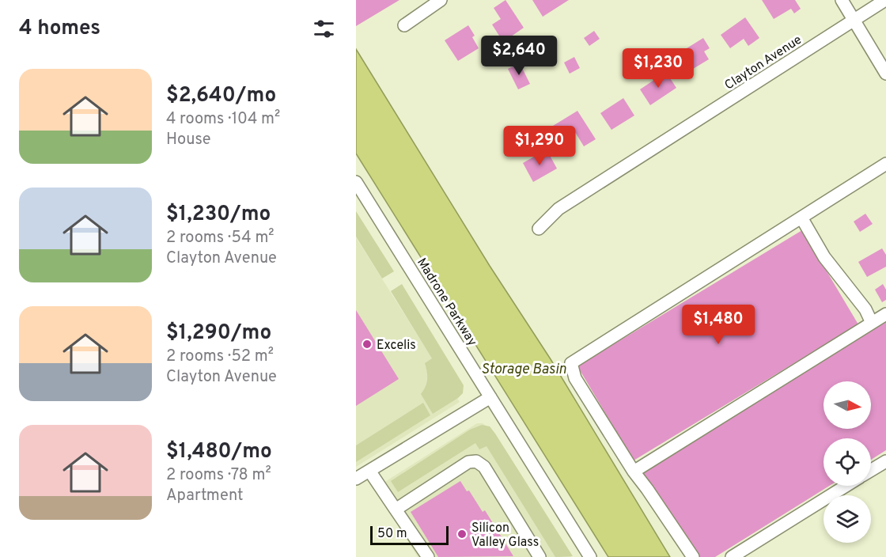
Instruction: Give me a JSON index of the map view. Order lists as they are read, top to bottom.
{
  "streets": {
    "street": ["Clayton Avenue", "Madrone Parkway"]
  },
  "water": ["Storage Basin"],
  "places": ["Excelis", "Silicon Valley Glass"],
  "scale_bar": "50 m",
  "north": "right",
  "page": {
    "heading": "4 homes",
    "price": [
      "$2,640",
      "$1,230",
      "$1,290",
      "$1,480"
    ],
    "list": [
      {
        "name": "$2,640/mo",
        "note": "4 rooms · 104 m² · House"
      },
      {
        "name": "$1,230/mo",
        "note": "2 rooms · 54 m² · Clayton Avenue"
      },
      {
        "name": "$1,290/mo",
        "note": "2 rooms · 52 m² · Clayton Avenue"
      },
      {
        "name": "$1,480/mo",
        "note": "2 rooms · 78 m² · Apartment"
      }
    ],
    "scale": "50 m"
  }
}
